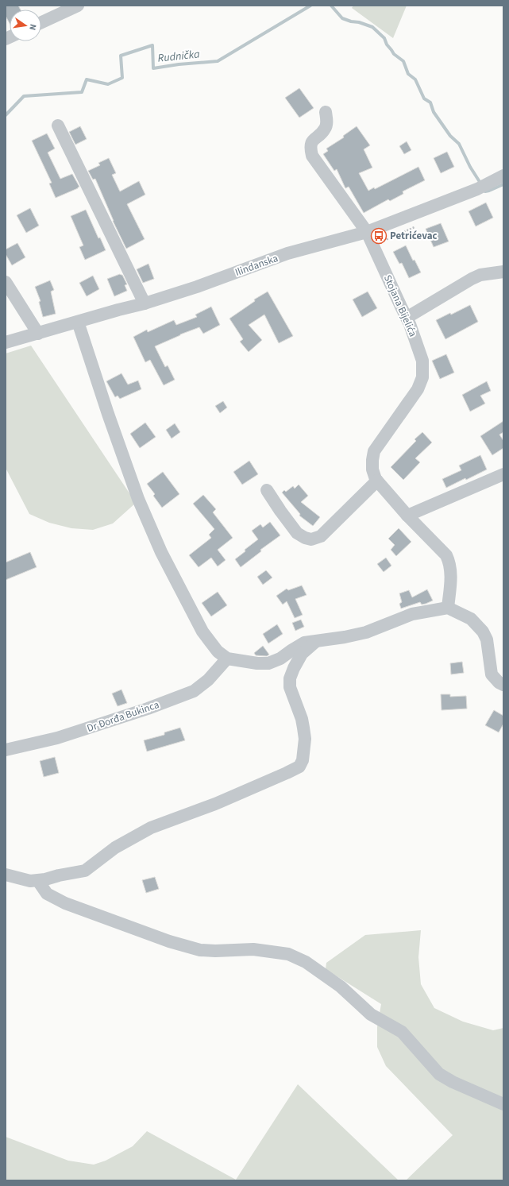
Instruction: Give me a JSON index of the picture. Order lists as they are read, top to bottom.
{
  "streets": {
    "street": ["Ilindanska", "Stojana Bijelića", "Dr Đorđa Bukinca"]
  },
  "crossings": [
    ["Ilindanska", "Stojana Bijelića"]
  ],
  "water": ["Rudnička"],
  "places": {
    "bus stop": ["Petrićevac"]
  },
  "north": "right"
}
